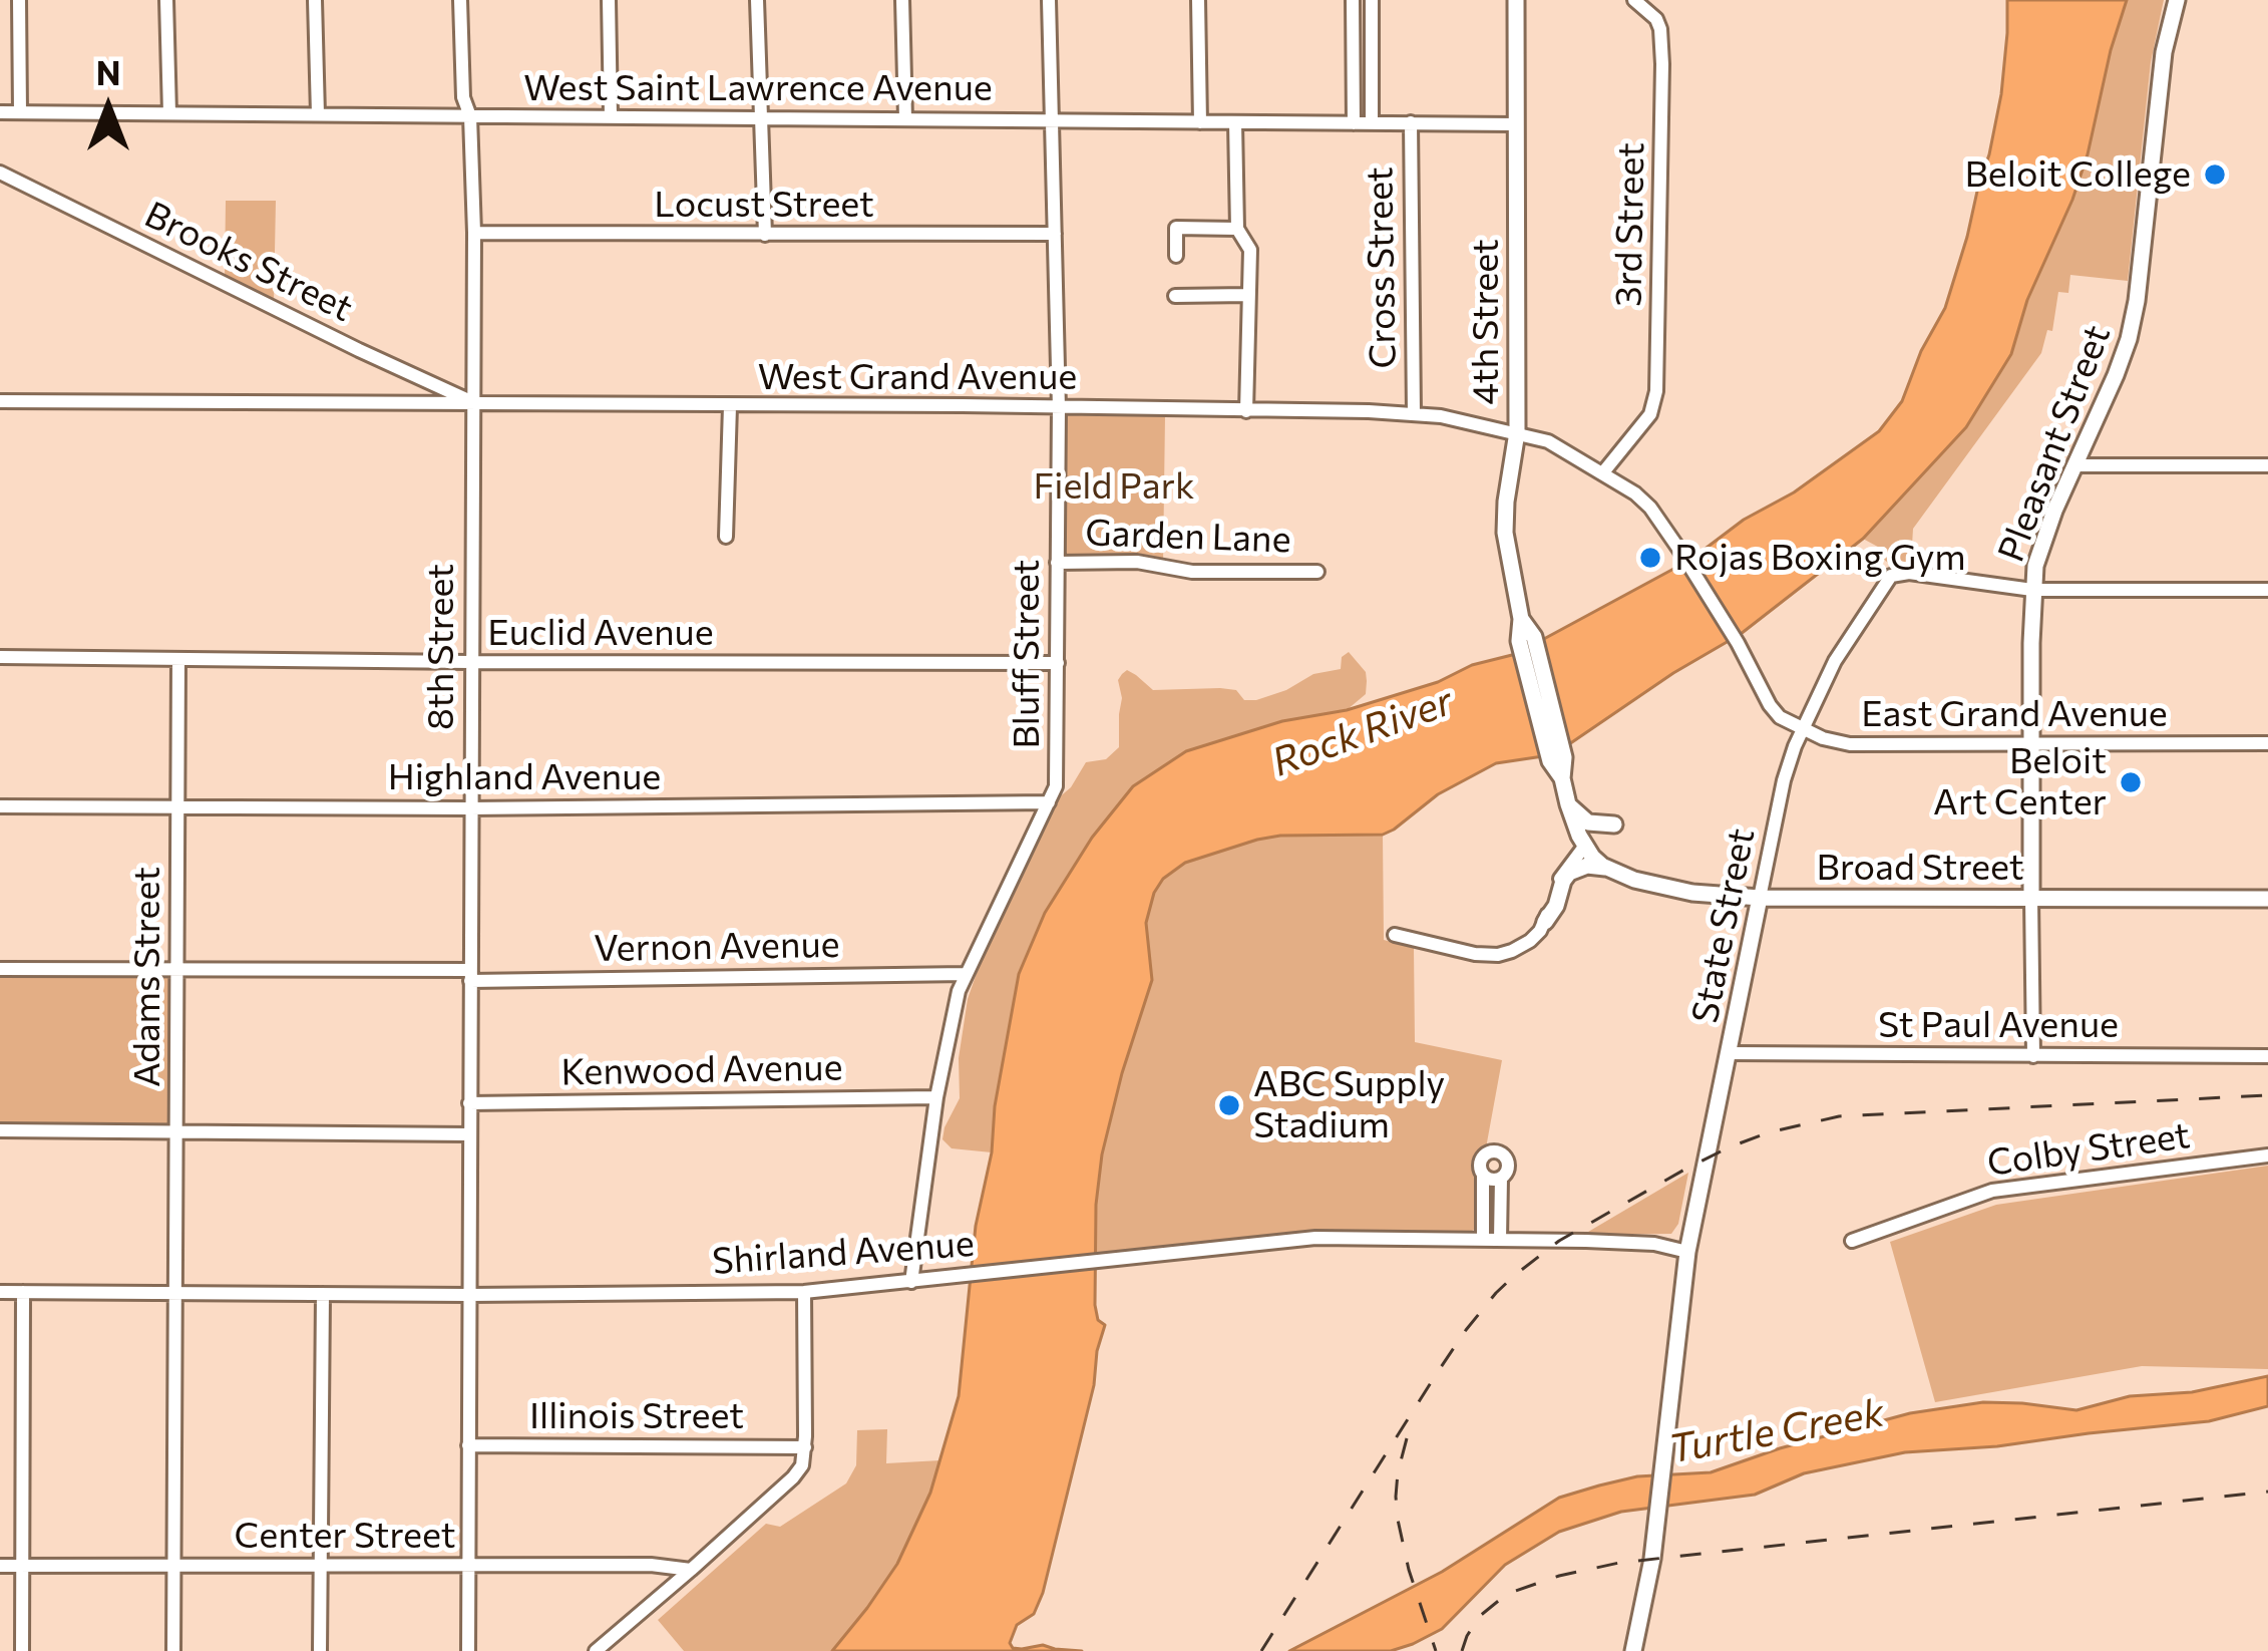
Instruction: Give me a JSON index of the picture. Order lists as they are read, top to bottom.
{
  "streets": {
    "main road": [
      "4th Street",
      "Pleasant Street",
      "Broad Street",
      "State Street"
    ],
    "street": [
      "West Saint Lawrence Avenue",
      "Locust Street",
      "3rd Street",
      "Brooks Street",
      "Cross Street",
      "West Grand Avenue",
      "Garden Lane",
      "Euclid Avenue",
      "8th Street",
      "Bluff Street",
      "East Grand Avenue",
      "Highland Avenue",
      "Vernon Avenue",
      "Adams Street",
      "St Paul Avenue",
      "Kenwood Avenue",
      "Colby Street",
      "Shirland Avenue",
      "Illinois Street",
      "Center Street"
    ]
  },
  "crossings": [
    ["West Saint Lawrence Avenue", "Cross Street"],
    ["West Saint Lawrence Avenue", "4th Street"],
    ["West Saint Lawrence Avenue", "8th Street"],
    ["West Saint Lawrence Avenue", "Bluff Street"],
    ["Locust Street", "8th Street"],
    ["Locust Street", "Bluff Street"],
    ["3rd Street", "West Grand Avenue"],
    ["Brooks Street", "West Grand Avenue"],
    ["Brooks Street", "8th Street"],
    ["Cross Street", "West Grand Avenue"],
    ["4th Street", "West Grand Avenue"],
    ["4th Street", "Broad Street"],
    ["West Grand Avenue", "8th Street"],
    ["West Grand Avenue", "Bluff Street"],
    ["West Grand Avenue", "East Grand Avenue"],
    ["Pleasant Street", "East Grand Avenue"],
    ["Pleasant Street", "Broad Street"],
    ["Pleasant Street", "State Street"],
    ["Pleasant Street", "St Paul Avenue"],
    ["Garden Lane", "Bluff Street"],
    ["Euclid Avenue", "8th Street"],
    ["Euclid Avenue", "Bluff Street"],
    ["Euclid Avenue", "Adams Street"],
    ["8th Street", "Highland Avenue"],
    ["8th Street", "Vernon Avenue"],
    ["8th Street", "Kenwood Avenue"],
    ["8th Street", "Shirland Avenue"],
    ["8th Street", "Illinois Street"],
    ["8th Street", "Center Street"],
    ["Bluff Street", "Highland Avenue"],
    ["Bluff Street", "Vernon Avenue"],
    ["Bluff Street", "Kenwood Avenue"],
    ["Bluff Street", "Shirland Avenue"],
    ["East Grand Avenue", "State Street"],
    ["Highland Avenue", "Adams Street"],
    ["Broad Street", "State Street"],
    ["State Street", "St Paul Avenue"],
    ["State Street", "Shirland Avenue"],
    ["Vernon Avenue", "Adams Street"],
    ["Adams Street", "Shirland Avenue"],
    ["Adams Street", "Center Street"]
  ],
  "water": ["Rock River", "Turtle Creek"],
  "parks": ["Field Park"],
  "places": [
    "Beloit College",
    "Rojas Boxing Gym",
    "Beloit Art Center",
    "ABC Supply Stadium"
  ],
  "north": "top"
}
